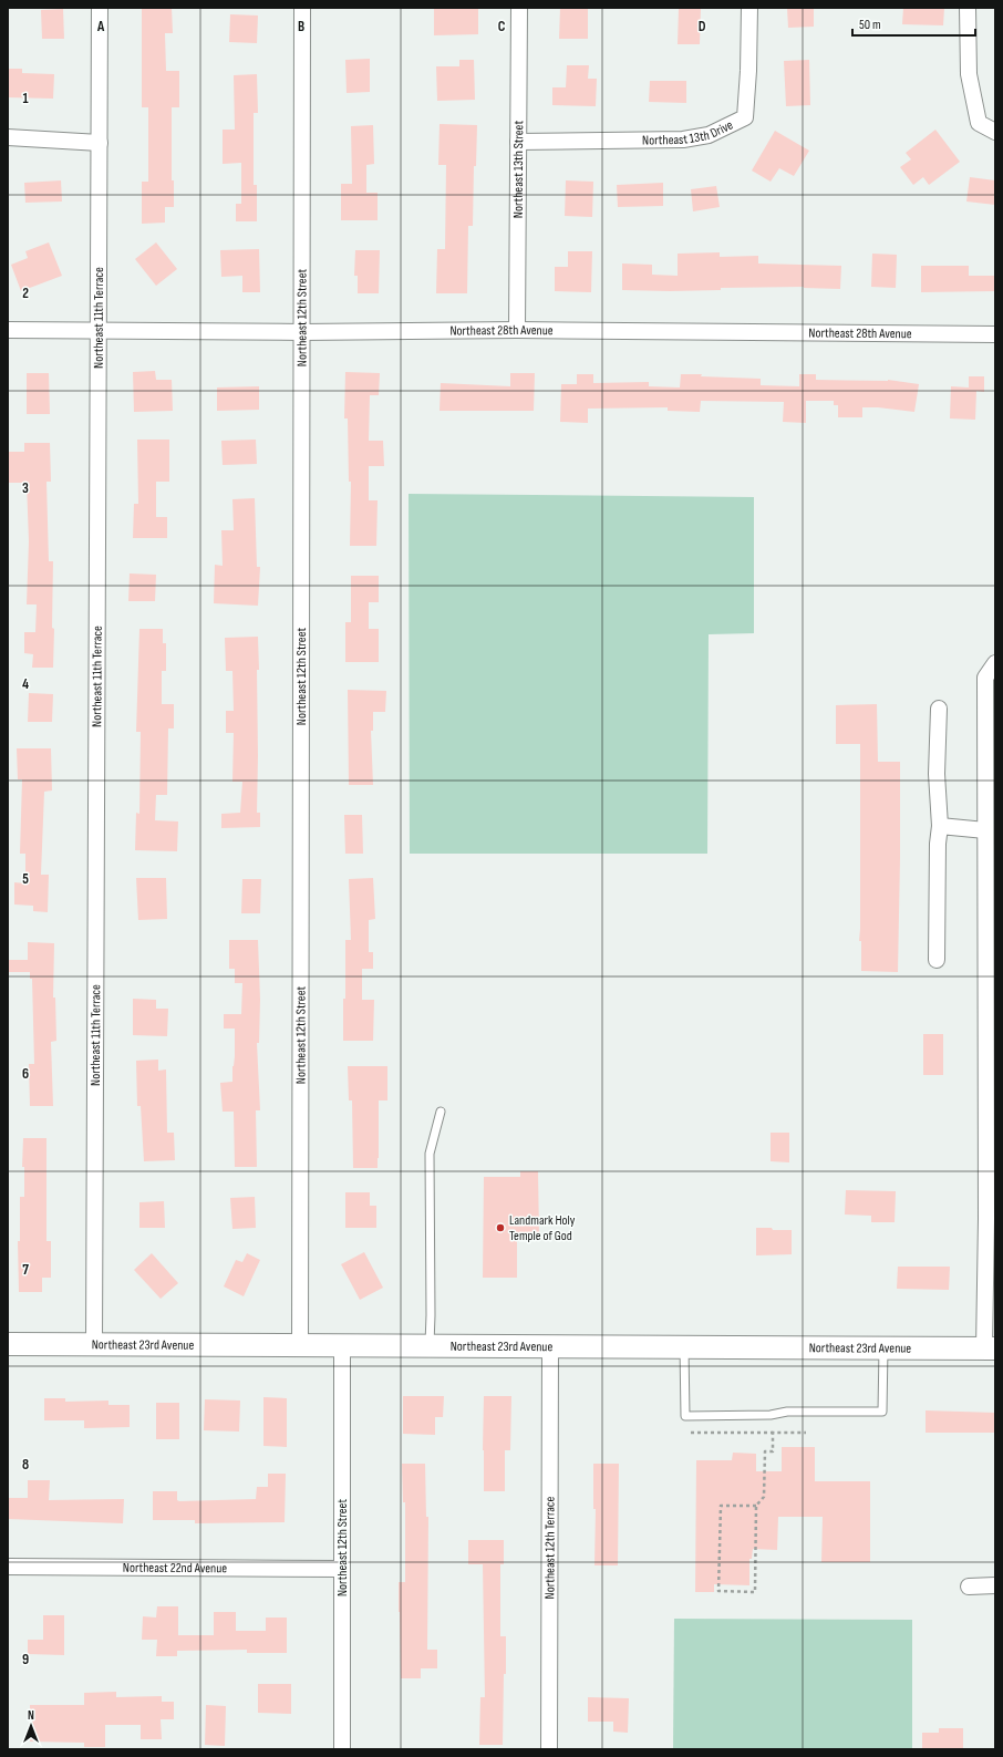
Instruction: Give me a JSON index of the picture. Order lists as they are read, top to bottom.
{
  "streets": {
    "main road": ["Northeast 23rd Avenue"],
    "street": [
      "Northeast 13th Drive",
      "Northeast 13th Street",
      "Northeast 11th Terrace",
      "Northeast 12th Street",
      "Northeast 28th Avenue",
      "Northeast 12th Terrace",
      "Northeast 22nd Avenue"
    ]
  },
  "crossings": [
    ["Northeast 13th Drive", "Northeast 13th Street"],
    ["Northeast 13th Street", "Northeast 28th Avenue"],
    ["Northeast 11th Terrace", "Northeast 28th Avenue"],
    ["Northeast 11th Terrace", "Northeast 23rd Avenue"],
    ["Northeast 12th Street", "Northeast 28th Avenue"],
    ["Northeast 12th Street", "Northeast 23rd Avenue"],
    ["Northeast 12th Street", "Northeast 22nd Avenue"],
    ["Northeast 23rd Avenue", "Northeast 12th Terrace"]
  ],
  "places": ["Landmark Holy Temple of God"],
  "scale_bar": "50 m",
  "north": "top",
  "grid": {
    "columns": [
      "A",
      "B",
      "C",
      "D"
    ],
    "rows": [
      "1",
      "2",
      "3",
      "4",
      "5",
      "6",
      "7",
      "8",
      "9"
    ]
  }
}
